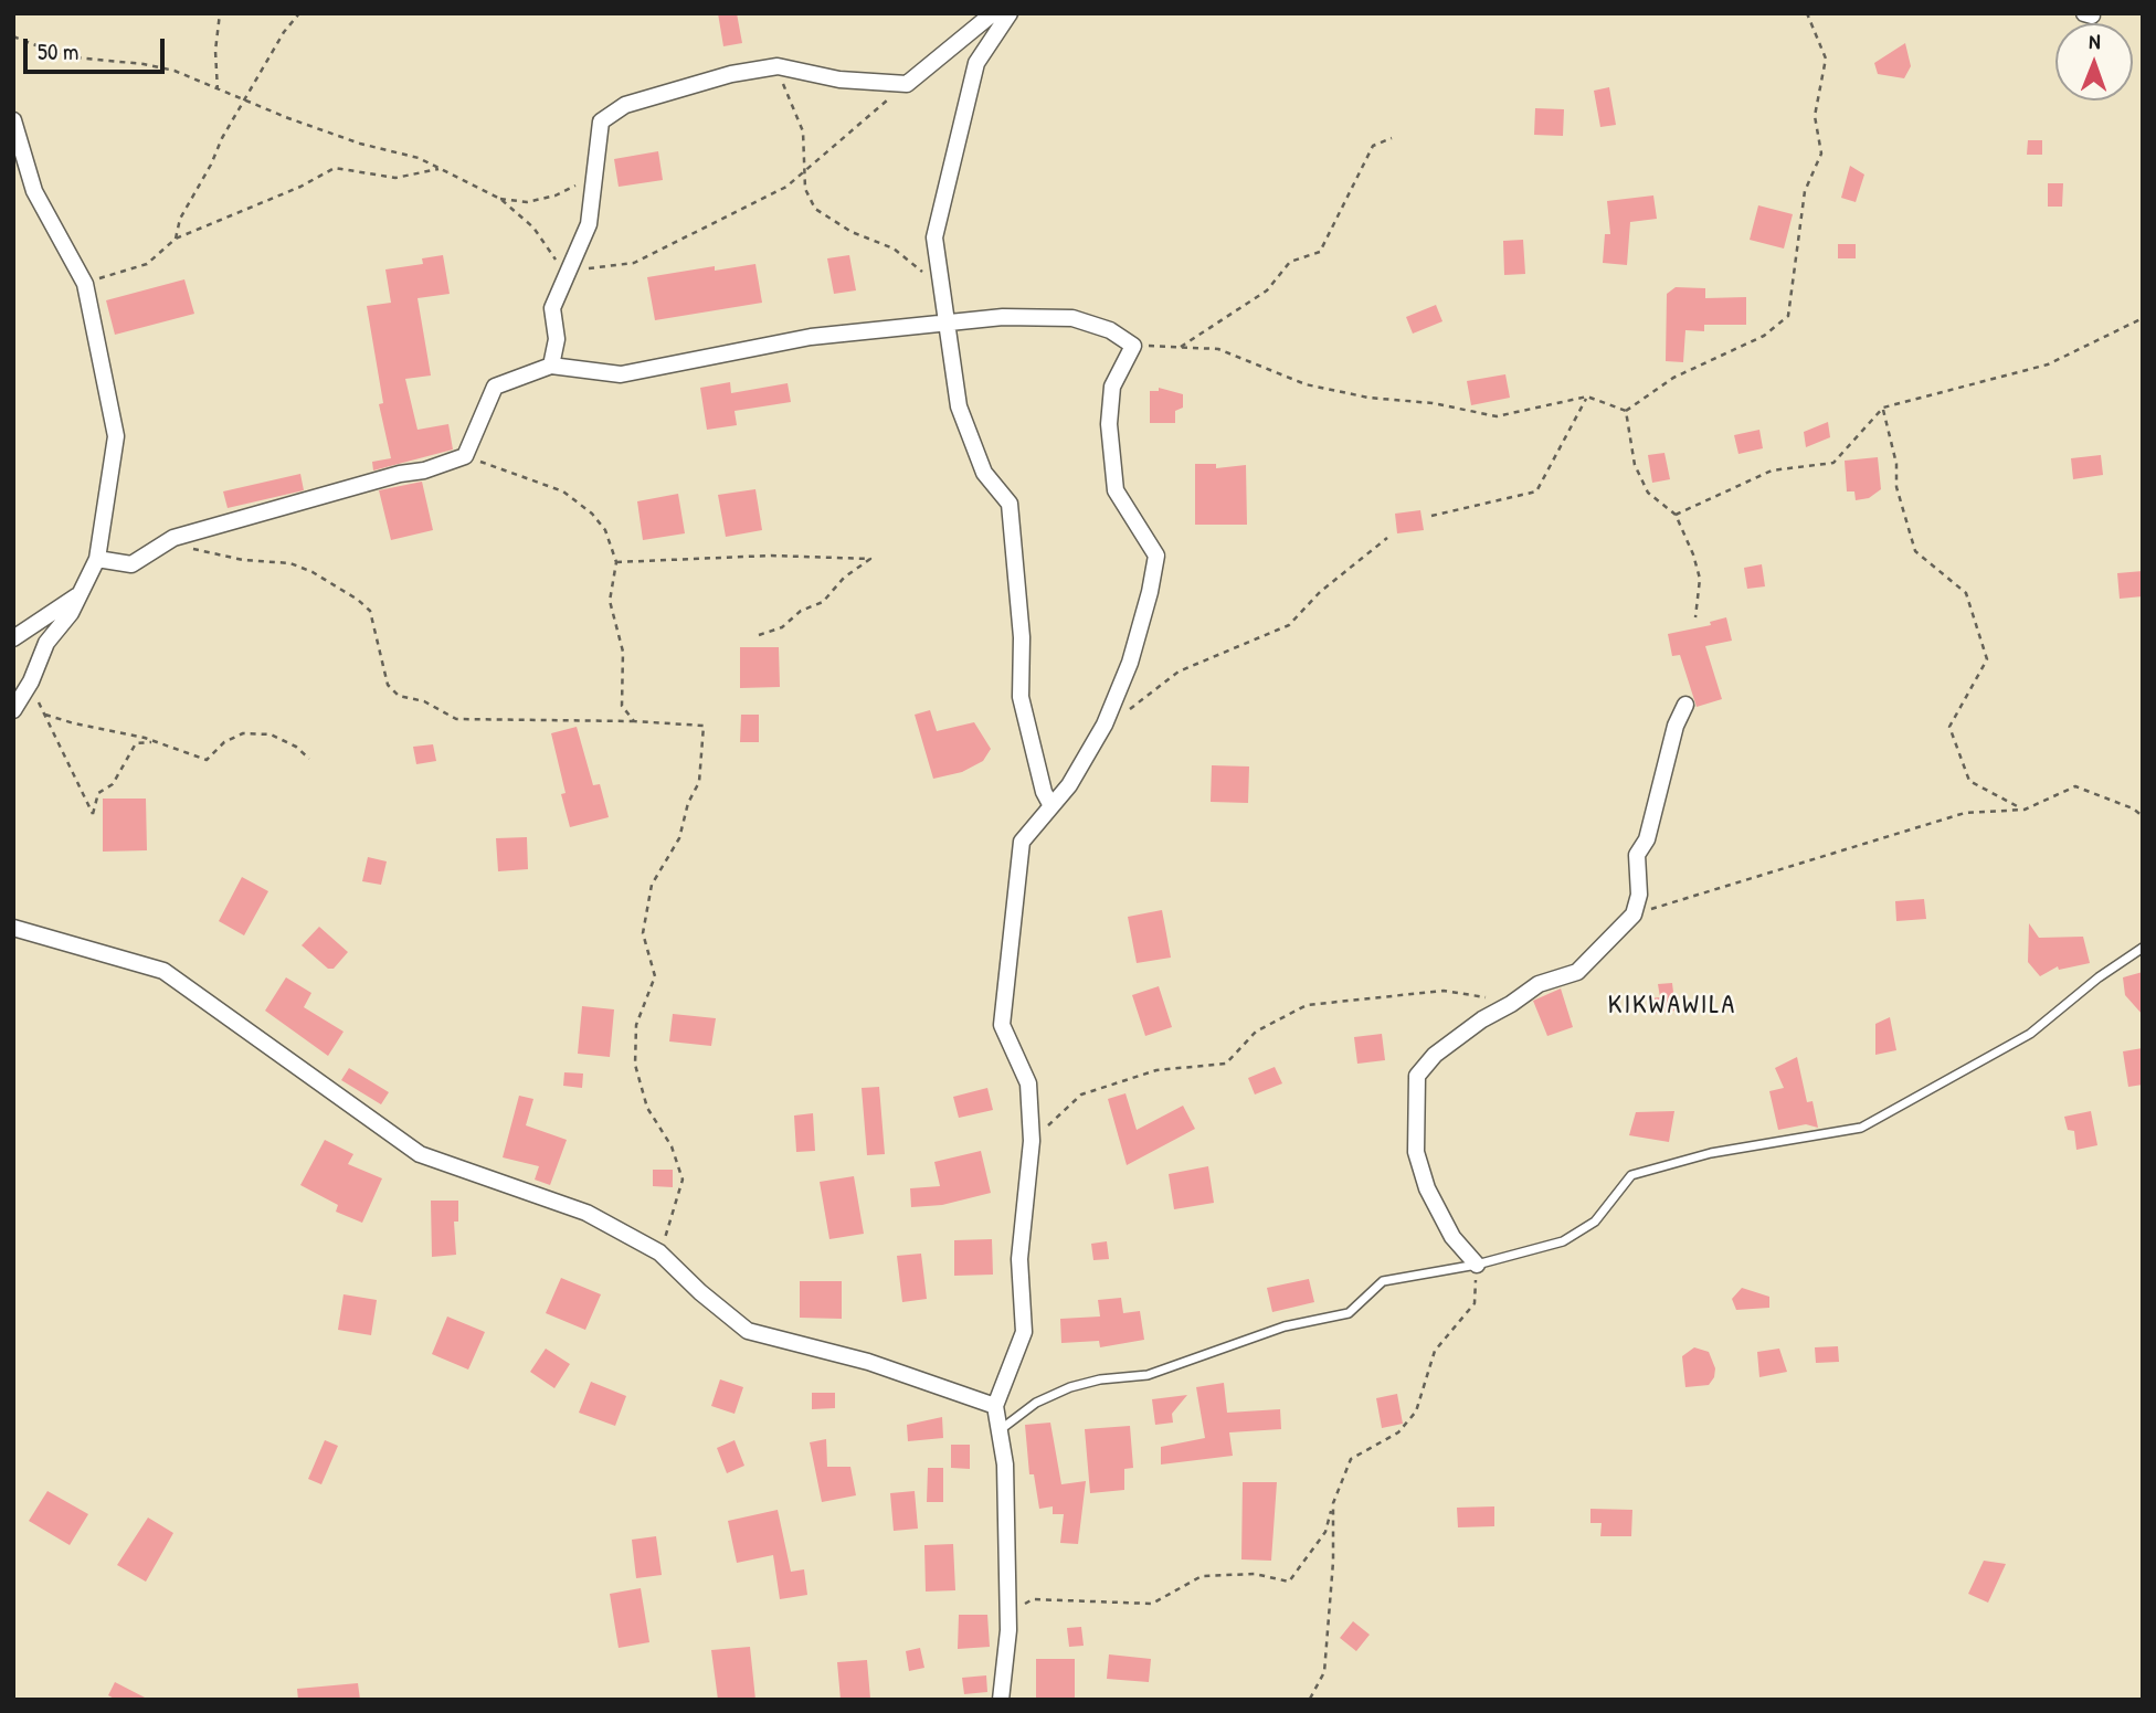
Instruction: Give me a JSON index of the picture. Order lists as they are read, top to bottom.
{
  "districts": ["KIKWAWILA"],
  "scale_bar": "50 m",
  "north": "top"
}
